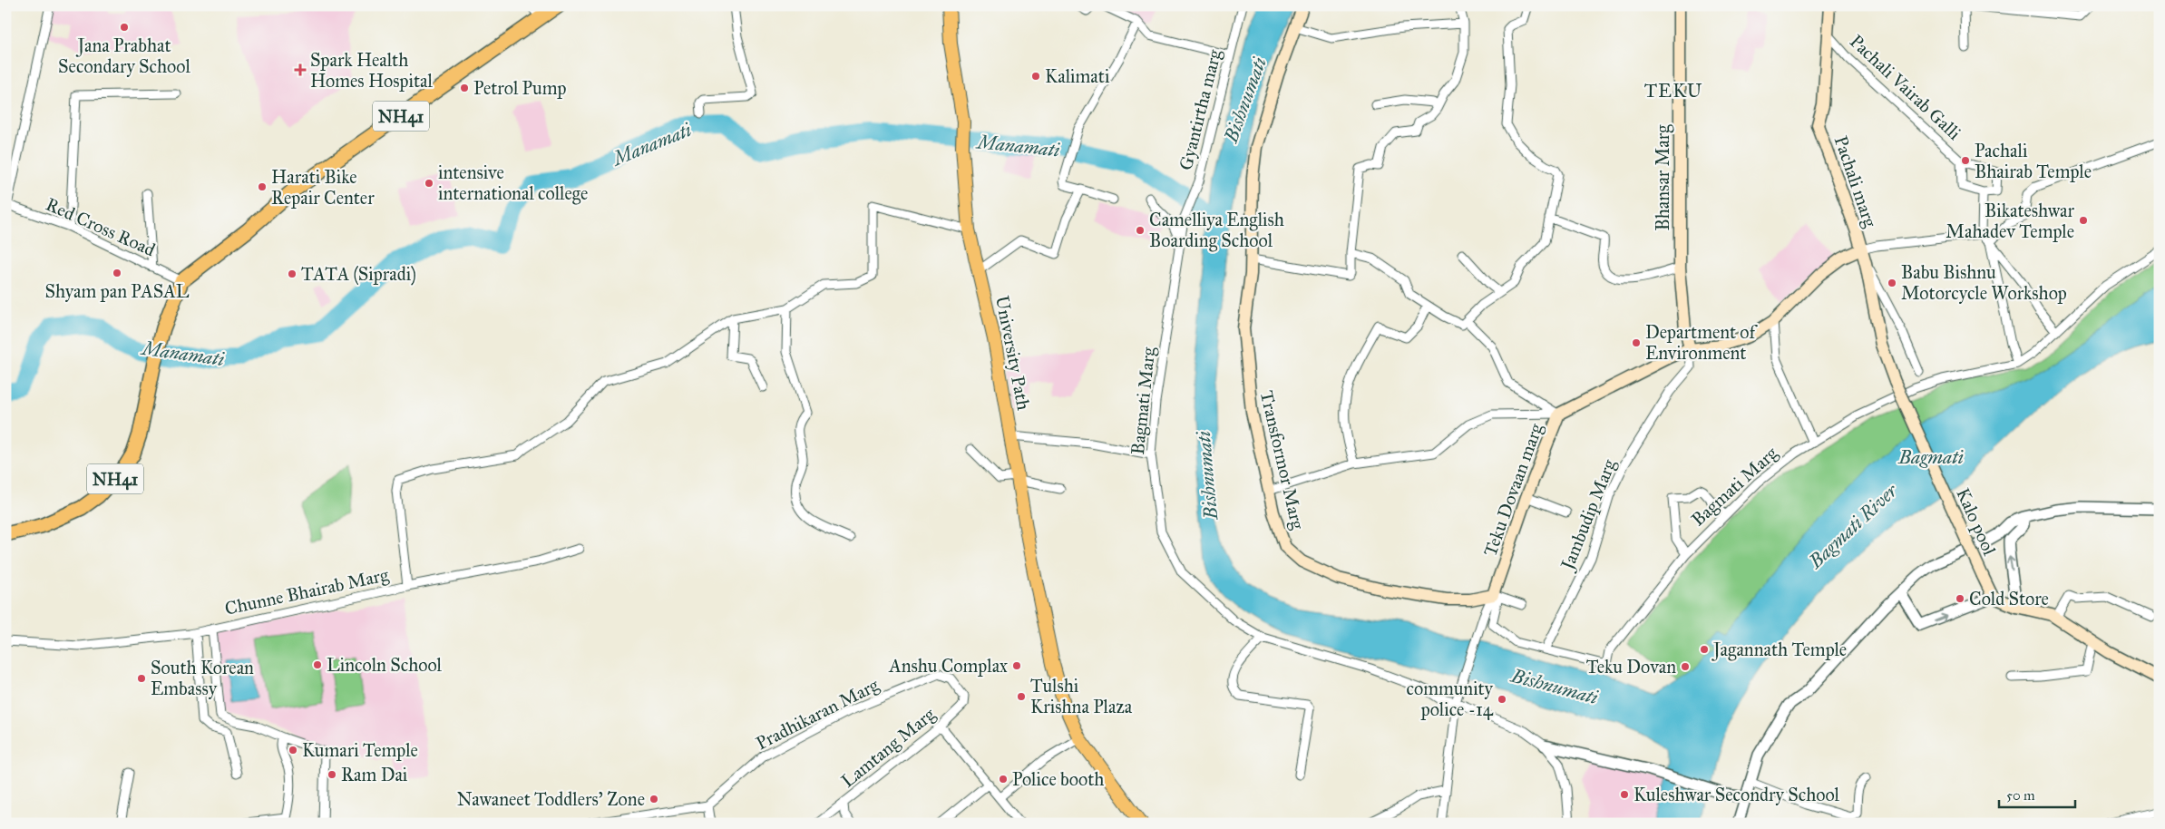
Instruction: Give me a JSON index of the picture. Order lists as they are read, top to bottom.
{
  "streets": {
    "highway": ["NH41"],
    "main road": [
      "Bhansar Marg",
      "Pachali marg",
      "University Path",
      "Transformor Marg",
      "Teku Dovaan marg",
      "Kalo pool"
    ],
    "street": [
      "Pachali Vairab Galli",
      "Gyantirtha marg",
      "Red Cross Road",
      "Bagmati Marg",
      "Jambudip Marg",
      "Chunne Bhairab Marg",
      "Pradhikaran Marg",
      "Lamtang Marg"
    ]
  },
  "crossings": [
    ["Pachali Vairab Galli", "Pachali marg"],
    ["Gyantirtha marg", "Bagmati Marg"],
    ["NH41", "Red Cross Road"],
    ["Bhansar Marg", "Teku Dovaan marg"],
    ["Bhansar Marg", "Jambudip Marg"],
    ["Pachali marg", "Teku Dovaan marg"],
    ["Pachali marg", "Kalo pool"],
    ["University Path", "Chunne Bhairab Marg"],
    ["Bagmati Marg", "Teku Dovaan marg"],
    ["Bagmati Marg", "Jambudip Marg"],
    ["Transformor Marg", "Teku Dovaan marg"],
    ["Teku Dovaan marg", "Jambudip Marg"],
    ["Pradhikaran Marg", "Lamtang Marg"]
  ],
  "districts": ["TEKU"],
  "water": [
    "Bishnumati",
    "Manamati",
    "Bagmati",
    "Bagmati River"
  ],
  "places": {
    "other": [
      "Jana Prabhat Secondary School",
      "Kalimati",
      "Petrol Pump",
      "Pachali Bhairab Temple",
      "intensive international college",
      "Harati Bike Repair Center",
      "Bikateshwar Mahadev Temple",
      "Camelliya English Boarding School",
      "Shyam pan PASAL",
      "TATA (Sipradi)",
      "Babu Bishnu Motorcycle Workshop",
      "Department of Environment",
      "Cold Store",
      "Jagannath Temple",
      "Lincoln School",
      "Anshu Complax",
      "Teku Dovan",
      "South Korean Embassy",
      "Tulshi Krishna Plaza",
      "community police -14",
      "Kumari Temple",
      "Ram Dai",
      "Police booth",
      "Kuleshwar Secondry School",
      "Nawaneet Toddlers' Zone"
    ],
    "health": ["Spark Health Homes Hospital"]
  },
  "scale_bar": "50 m"
}
